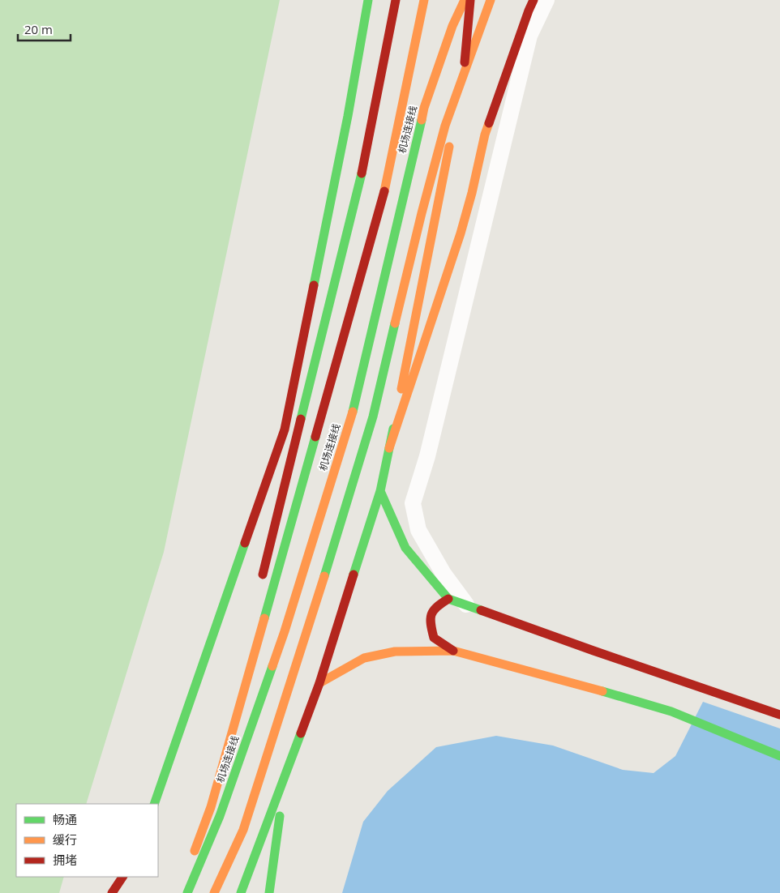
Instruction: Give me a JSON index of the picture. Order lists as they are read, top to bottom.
{
  "streets": {
    "main road": ["机场连接线"]
  },
  "legend": ["畅通", "缓行", "拥堵"],
  "scale_bar": "20 m"
}
